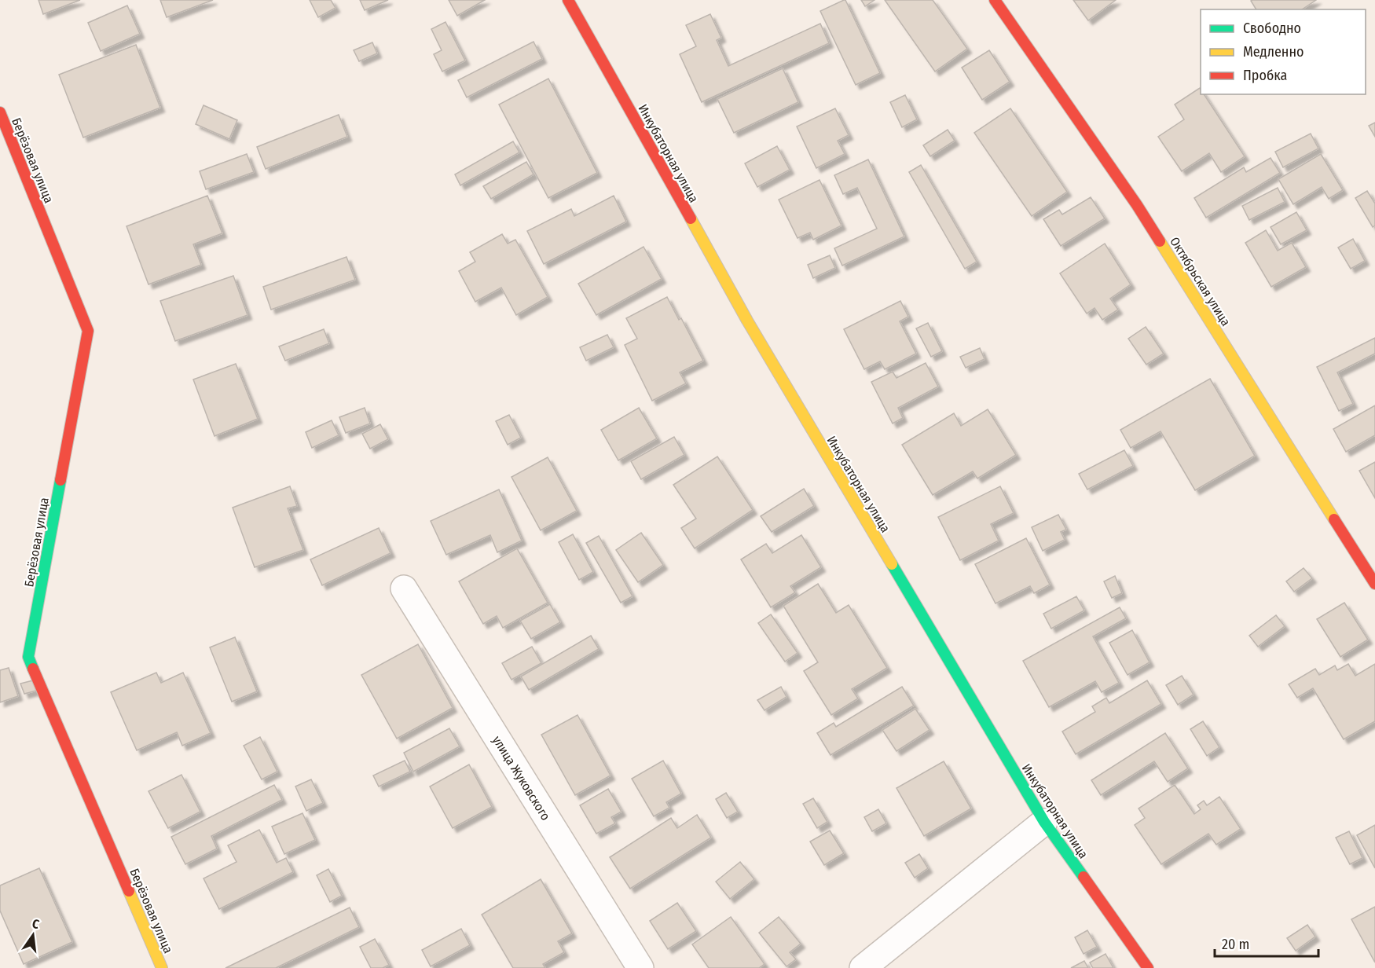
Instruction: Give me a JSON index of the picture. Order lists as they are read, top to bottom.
{
  "streets": {
    "street": [
      "Инкубаторная улица",
      "Берёзовая улица",
      "Октябрьская улица",
      "улица Жуковского"
    ]
  },
  "legend": ["Свободно", "Медленно", "Пробка"],
  "scale_bar": "20 m",
  "north": "top"
}
